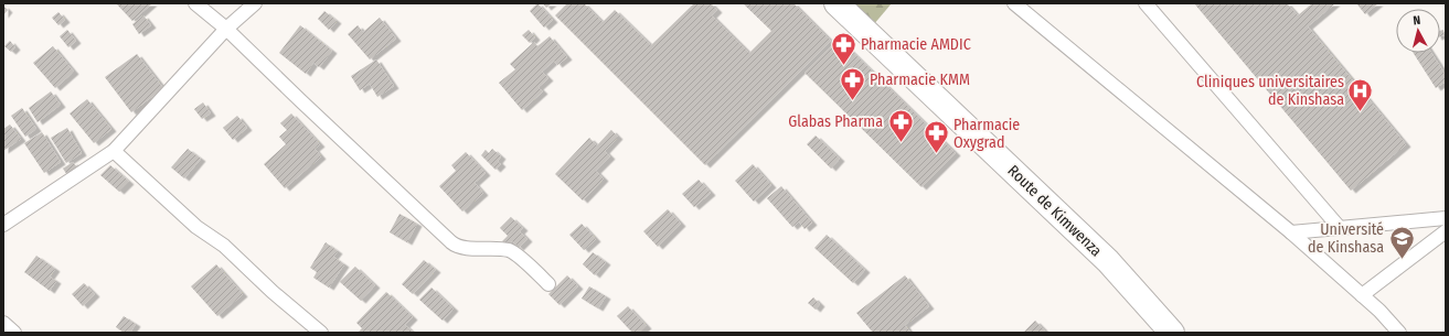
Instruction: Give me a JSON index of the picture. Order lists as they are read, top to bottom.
{
  "streets": {
    "street": ["Route de Kimwenza"]
  },
  "places": {
    "pharmacy": [
      "Pharmacie AMDIC",
      "Pharmacie KMM",
      "Glabas Pharma",
      "Pharmacie Oxygrad"
    ],
    "hospital": ["Cliniques universitaires de Kinshasa"],
    "school or university": ["Université de Kinshasa"]
  },
  "north": "top"
}
